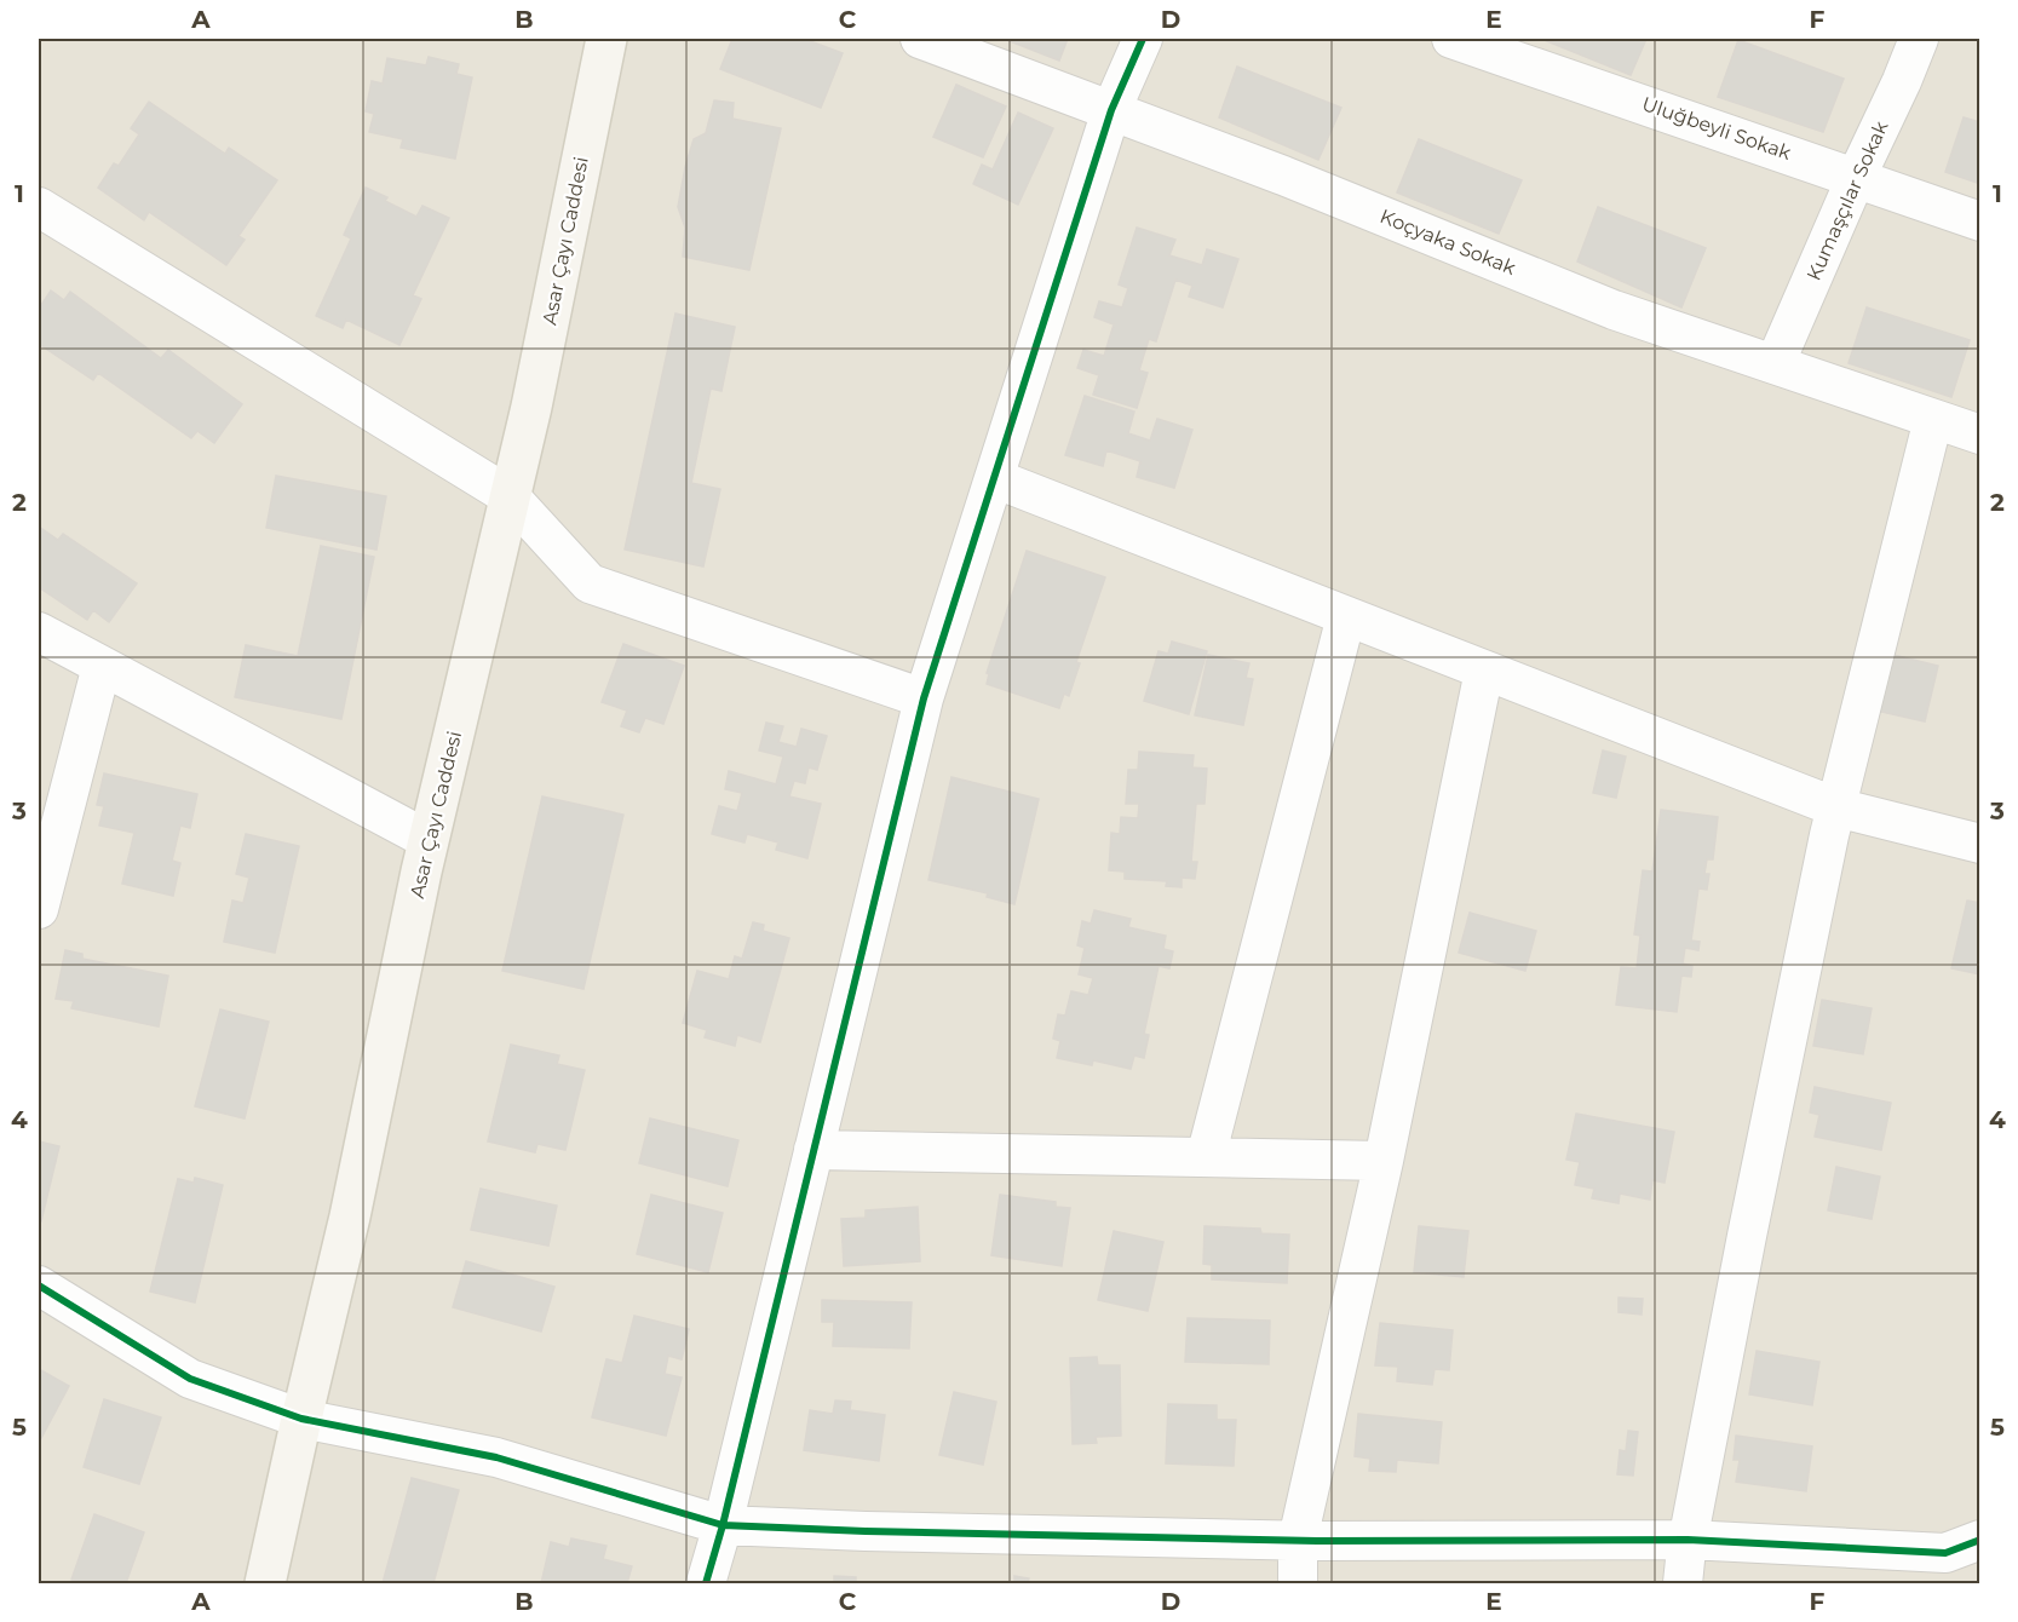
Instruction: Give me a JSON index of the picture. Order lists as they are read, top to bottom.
{
  "streets": {
    "street": [
      "Uluğbeyli Sokak",
      "Kumaşçılar Sokak",
      "Asar Çayı Caddesi",
      "Koçyaka Sokak"
    ]
  },
  "crossings": [
    ["Uluğbeyli Sokak", "Kumaşçılar Sokak"],
    ["Kumaşçılar Sokak", "Koçyaka Sokak"]
  ],
  "grid": {
    "columns": [
      "A",
      "B",
      "C",
      "D",
      "E",
      "F"
    ],
    "rows": [
      "1",
      "2",
      "3",
      "4",
      "5"
    ]
  }
}
